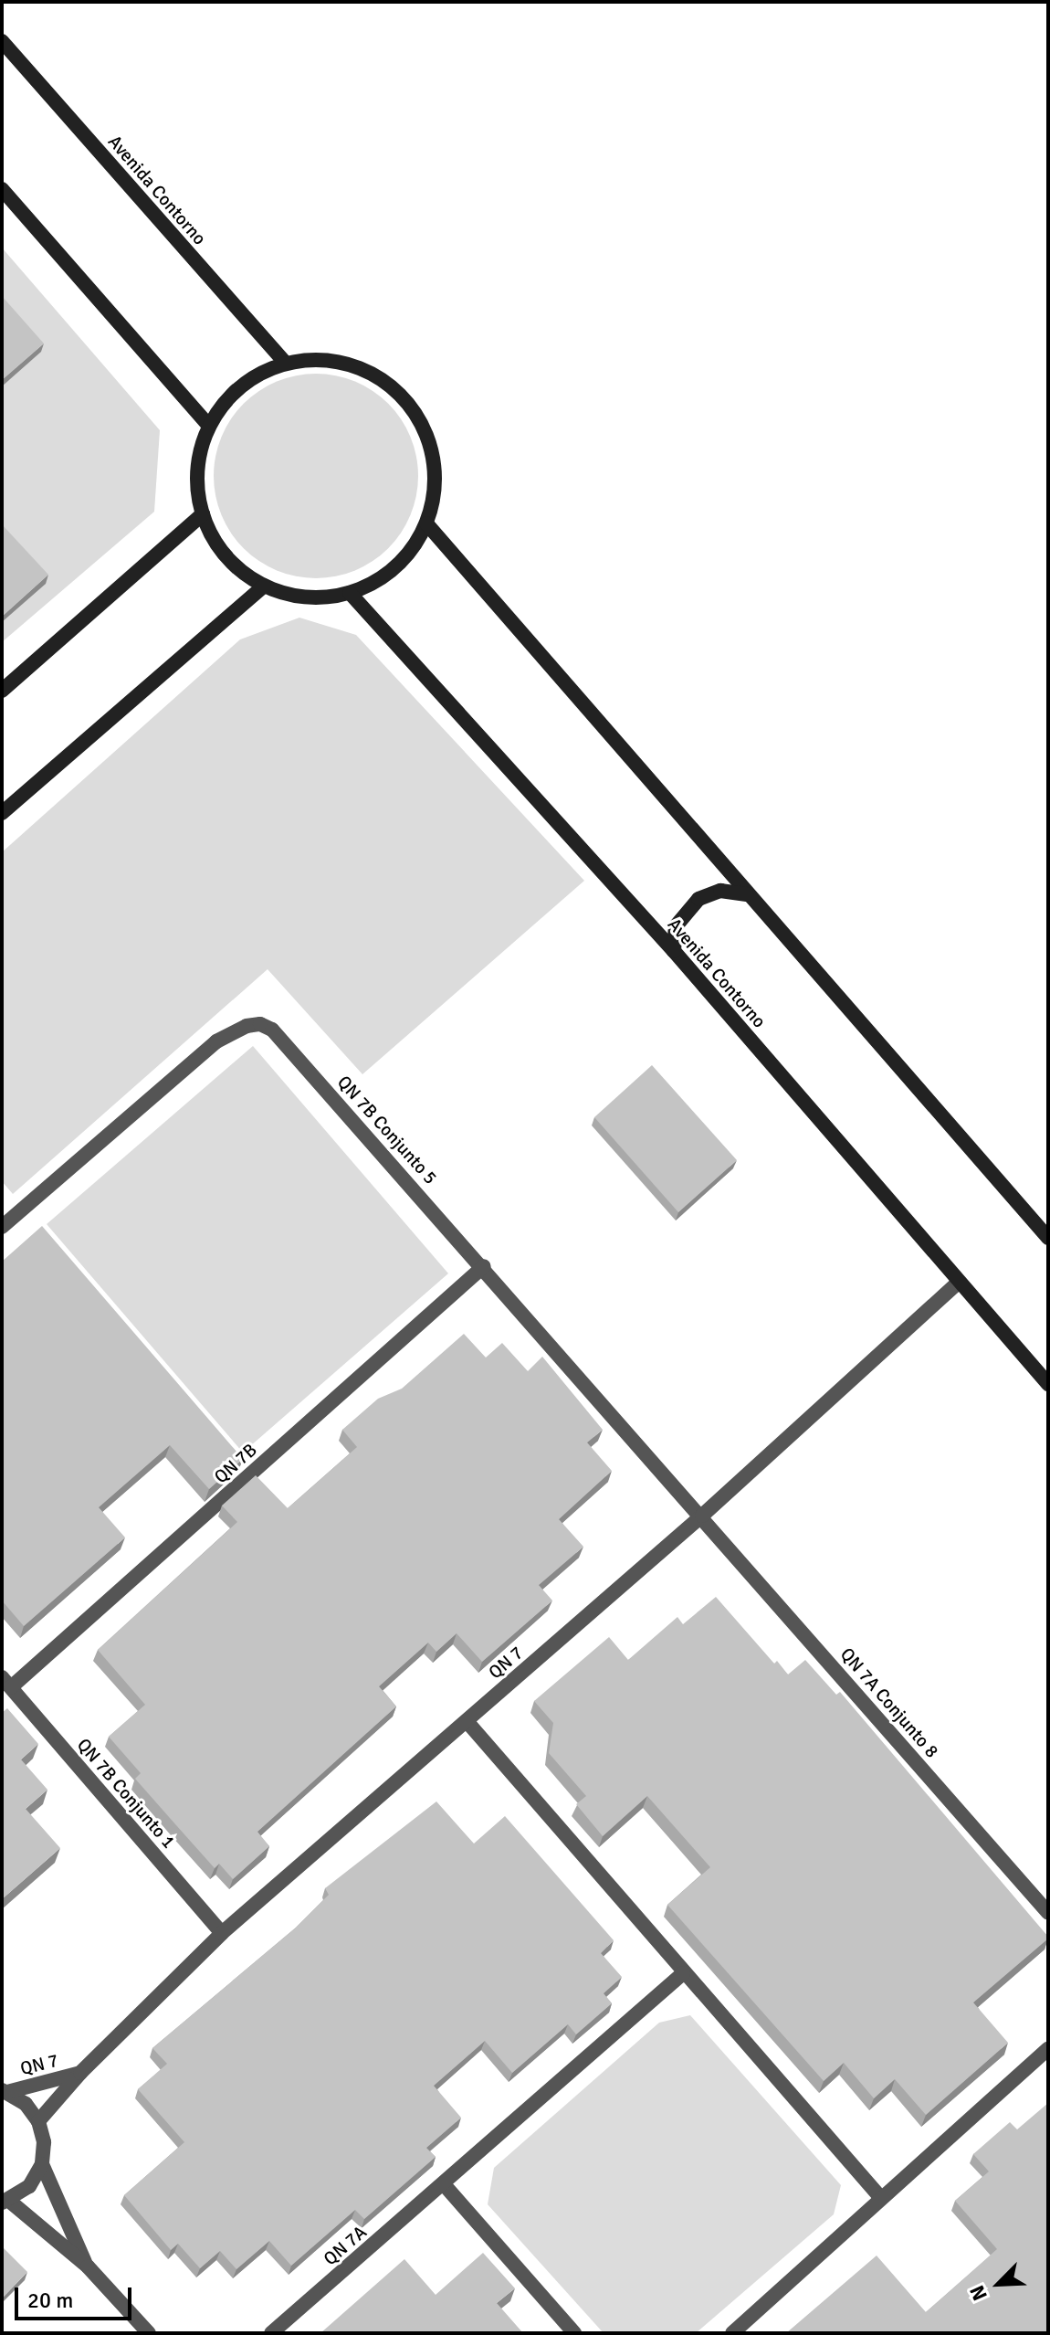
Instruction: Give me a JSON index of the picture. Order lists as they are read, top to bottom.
{
  "streets": {
    "main road": ["Avenida Contorno"],
    "street": [
      "QN 7B Conjunto 5",
      "QN 7B",
      "QN 7",
      "QN 7A Conjunto 8",
      "QN 7B Conjunto 1",
      "QN 7A"
    ]
  },
  "crossings": [
    ["Avenida Contorno", "QN 7"],
    ["QN 7B Conjunto 5", "QN 7B"],
    ["QN 7B Conjunto 5", "QN 7"],
    ["QN 7B Conjunto 5", "QN 7A Conjunto 8"],
    ["QN 7B", "QN 7B Conjunto 1"],
    ["QN 7", "QN 7A Conjunto 8"],
    ["QN 7", "QN 7B Conjunto 1"]
  ],
  "scale_bar": "20 m",
  "north": "bottom left"
}
